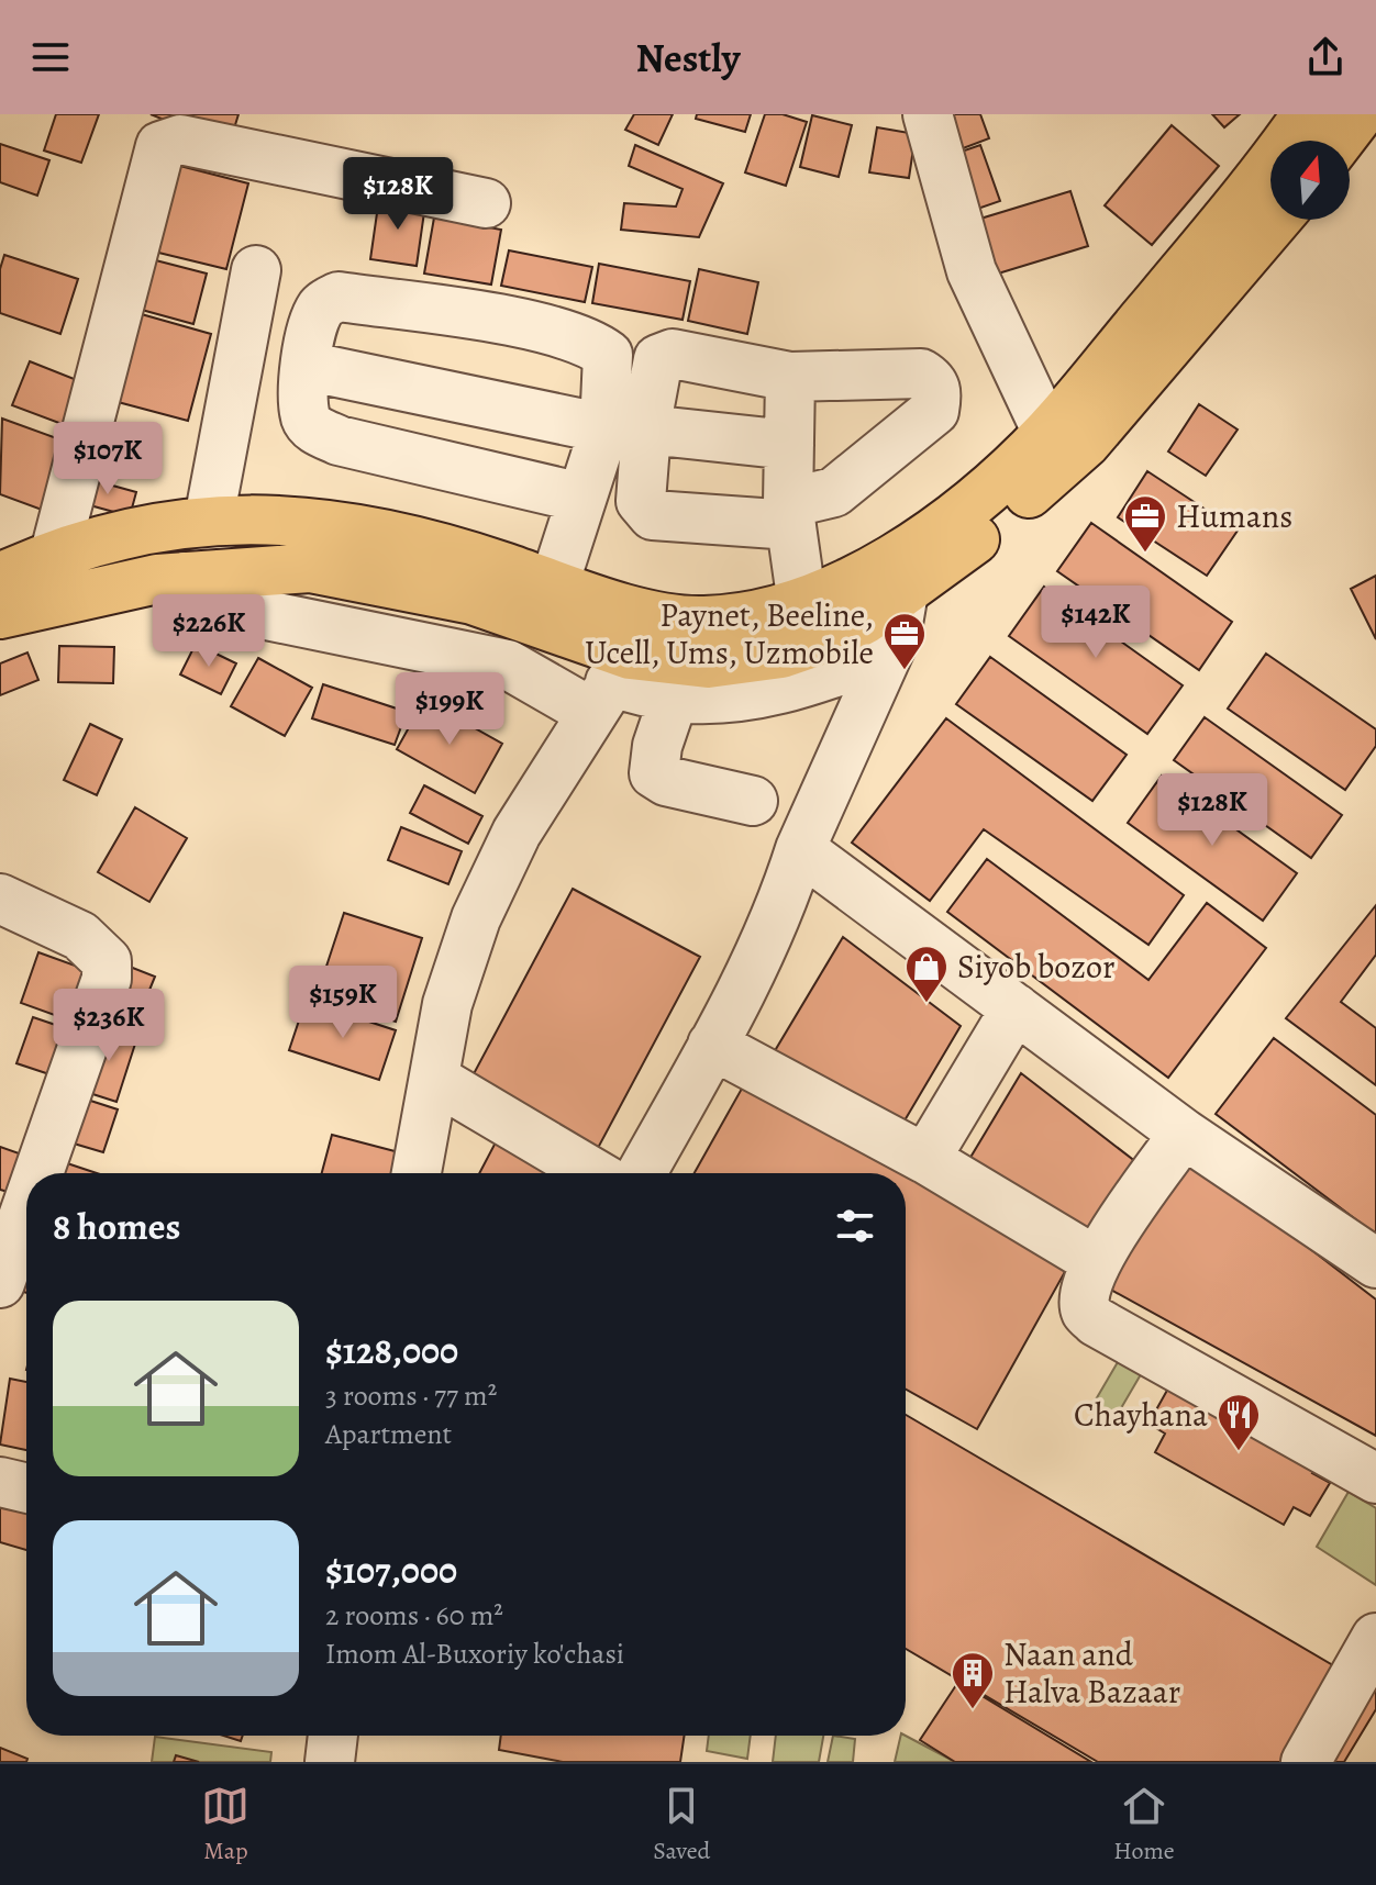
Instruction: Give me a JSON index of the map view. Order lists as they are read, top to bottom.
{
  "places": {
    "office": ["Humans", "Paynet, Beeline, Ucell, Ums, Uzmobile"],
    "shop": ["Siyob bozor"],
    "restaurant": ["Chayhana"],
    "building": ["Naan and Halva Bazaar"]
  },
  "north": "top",
  "page": {
    "header": "Nestly",
    "price": [
      "$128K",
      "$107K",
      "$142K",
      "$226K",
      "$199K",
      "$128K",
      "$159K",
      "$236K"
    ],
    "heading": "8 homes",
    "list": [
      {
        "name": "$128,000",
        "note": "3 rooms · 77 m² · Apartment"
      },
      {
        "name": "$107,000",
        "note": "2 rooms · 60 m² · Imom Al-Buxoriy ko'chasi"
      }
    ],
    "tabs": ["Map", "Saved", "Home"]
  }
}
